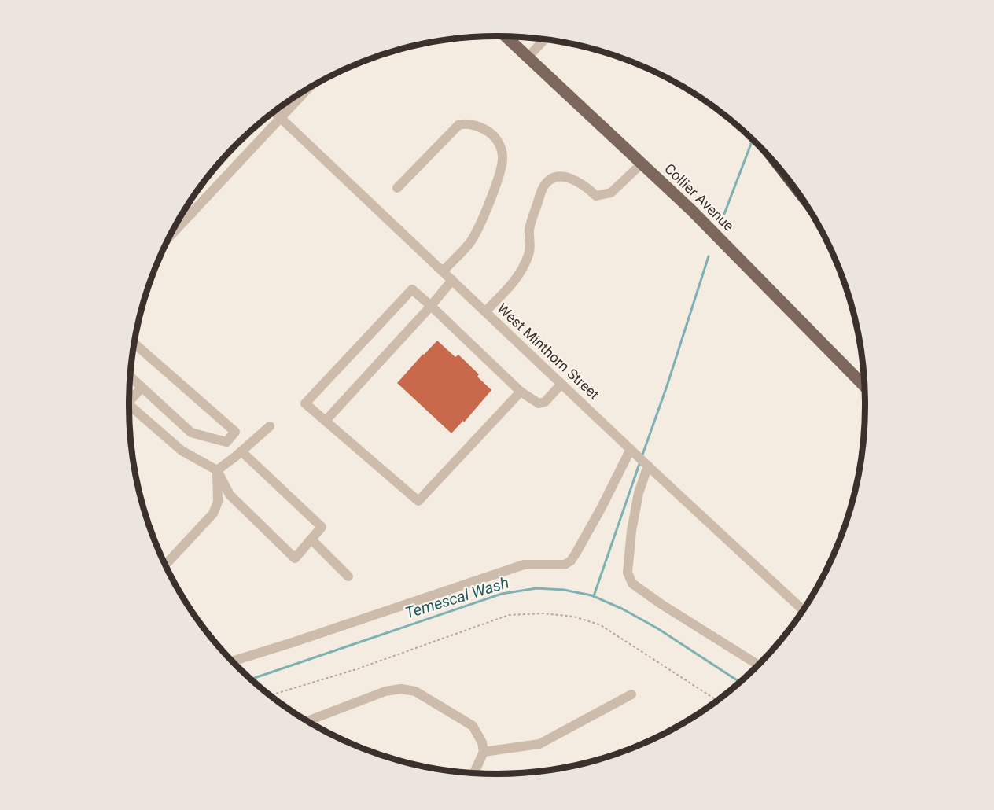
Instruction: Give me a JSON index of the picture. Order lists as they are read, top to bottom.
{
  "streets": {
    "main road": ["Collier Avenue"],
    "street": ["West Minthorn Street"]
  },
  "water": ["Temescal Wash"]
}
